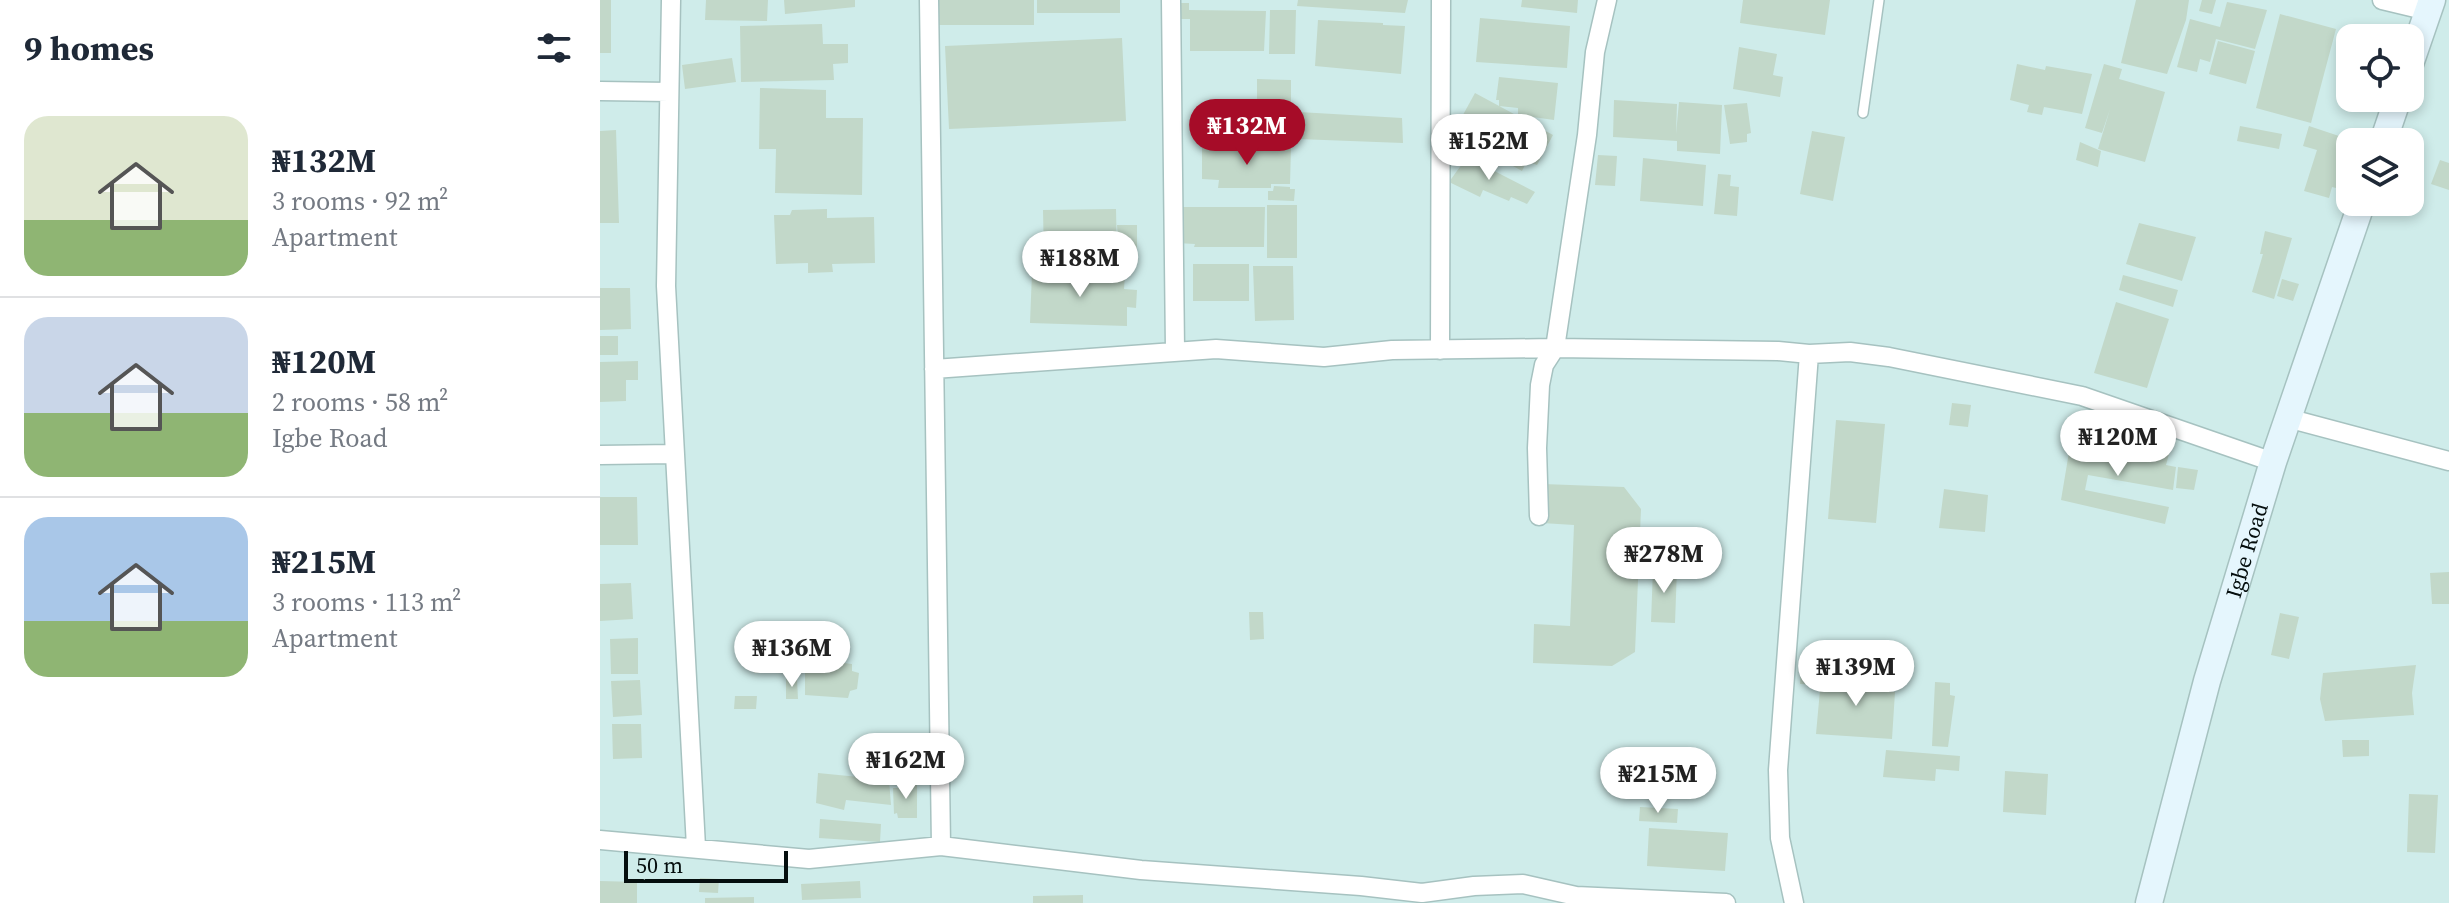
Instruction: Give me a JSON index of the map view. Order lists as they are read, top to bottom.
{
  "streets": {
    "street": ["Igbe Road"]
  },
  "scale_bar": "50 m",
  "page": {
    "heading": "9 homes",
    "list": [
      {
        "name": "₦132M",
        "note": "3 rooms · 92 m² · Apartment"
      },
      {
        "name": "₦120M",
        "note": "2 rooms · 58 m² · Igbe Road"
      },
      {
        "name": "₦215M",
        "note": "3 rooms · 113 m² · Apartment"
      }
    ],
    "price": [
      "₦132M",
      "₦152M",
      "₦188M",
      "₦120M",
      "₦278M",
      "₦136M",
      "₦139M",
      "₦162M",
      "₦215M"
    ],
    "scale": "50 m"
  }
}
